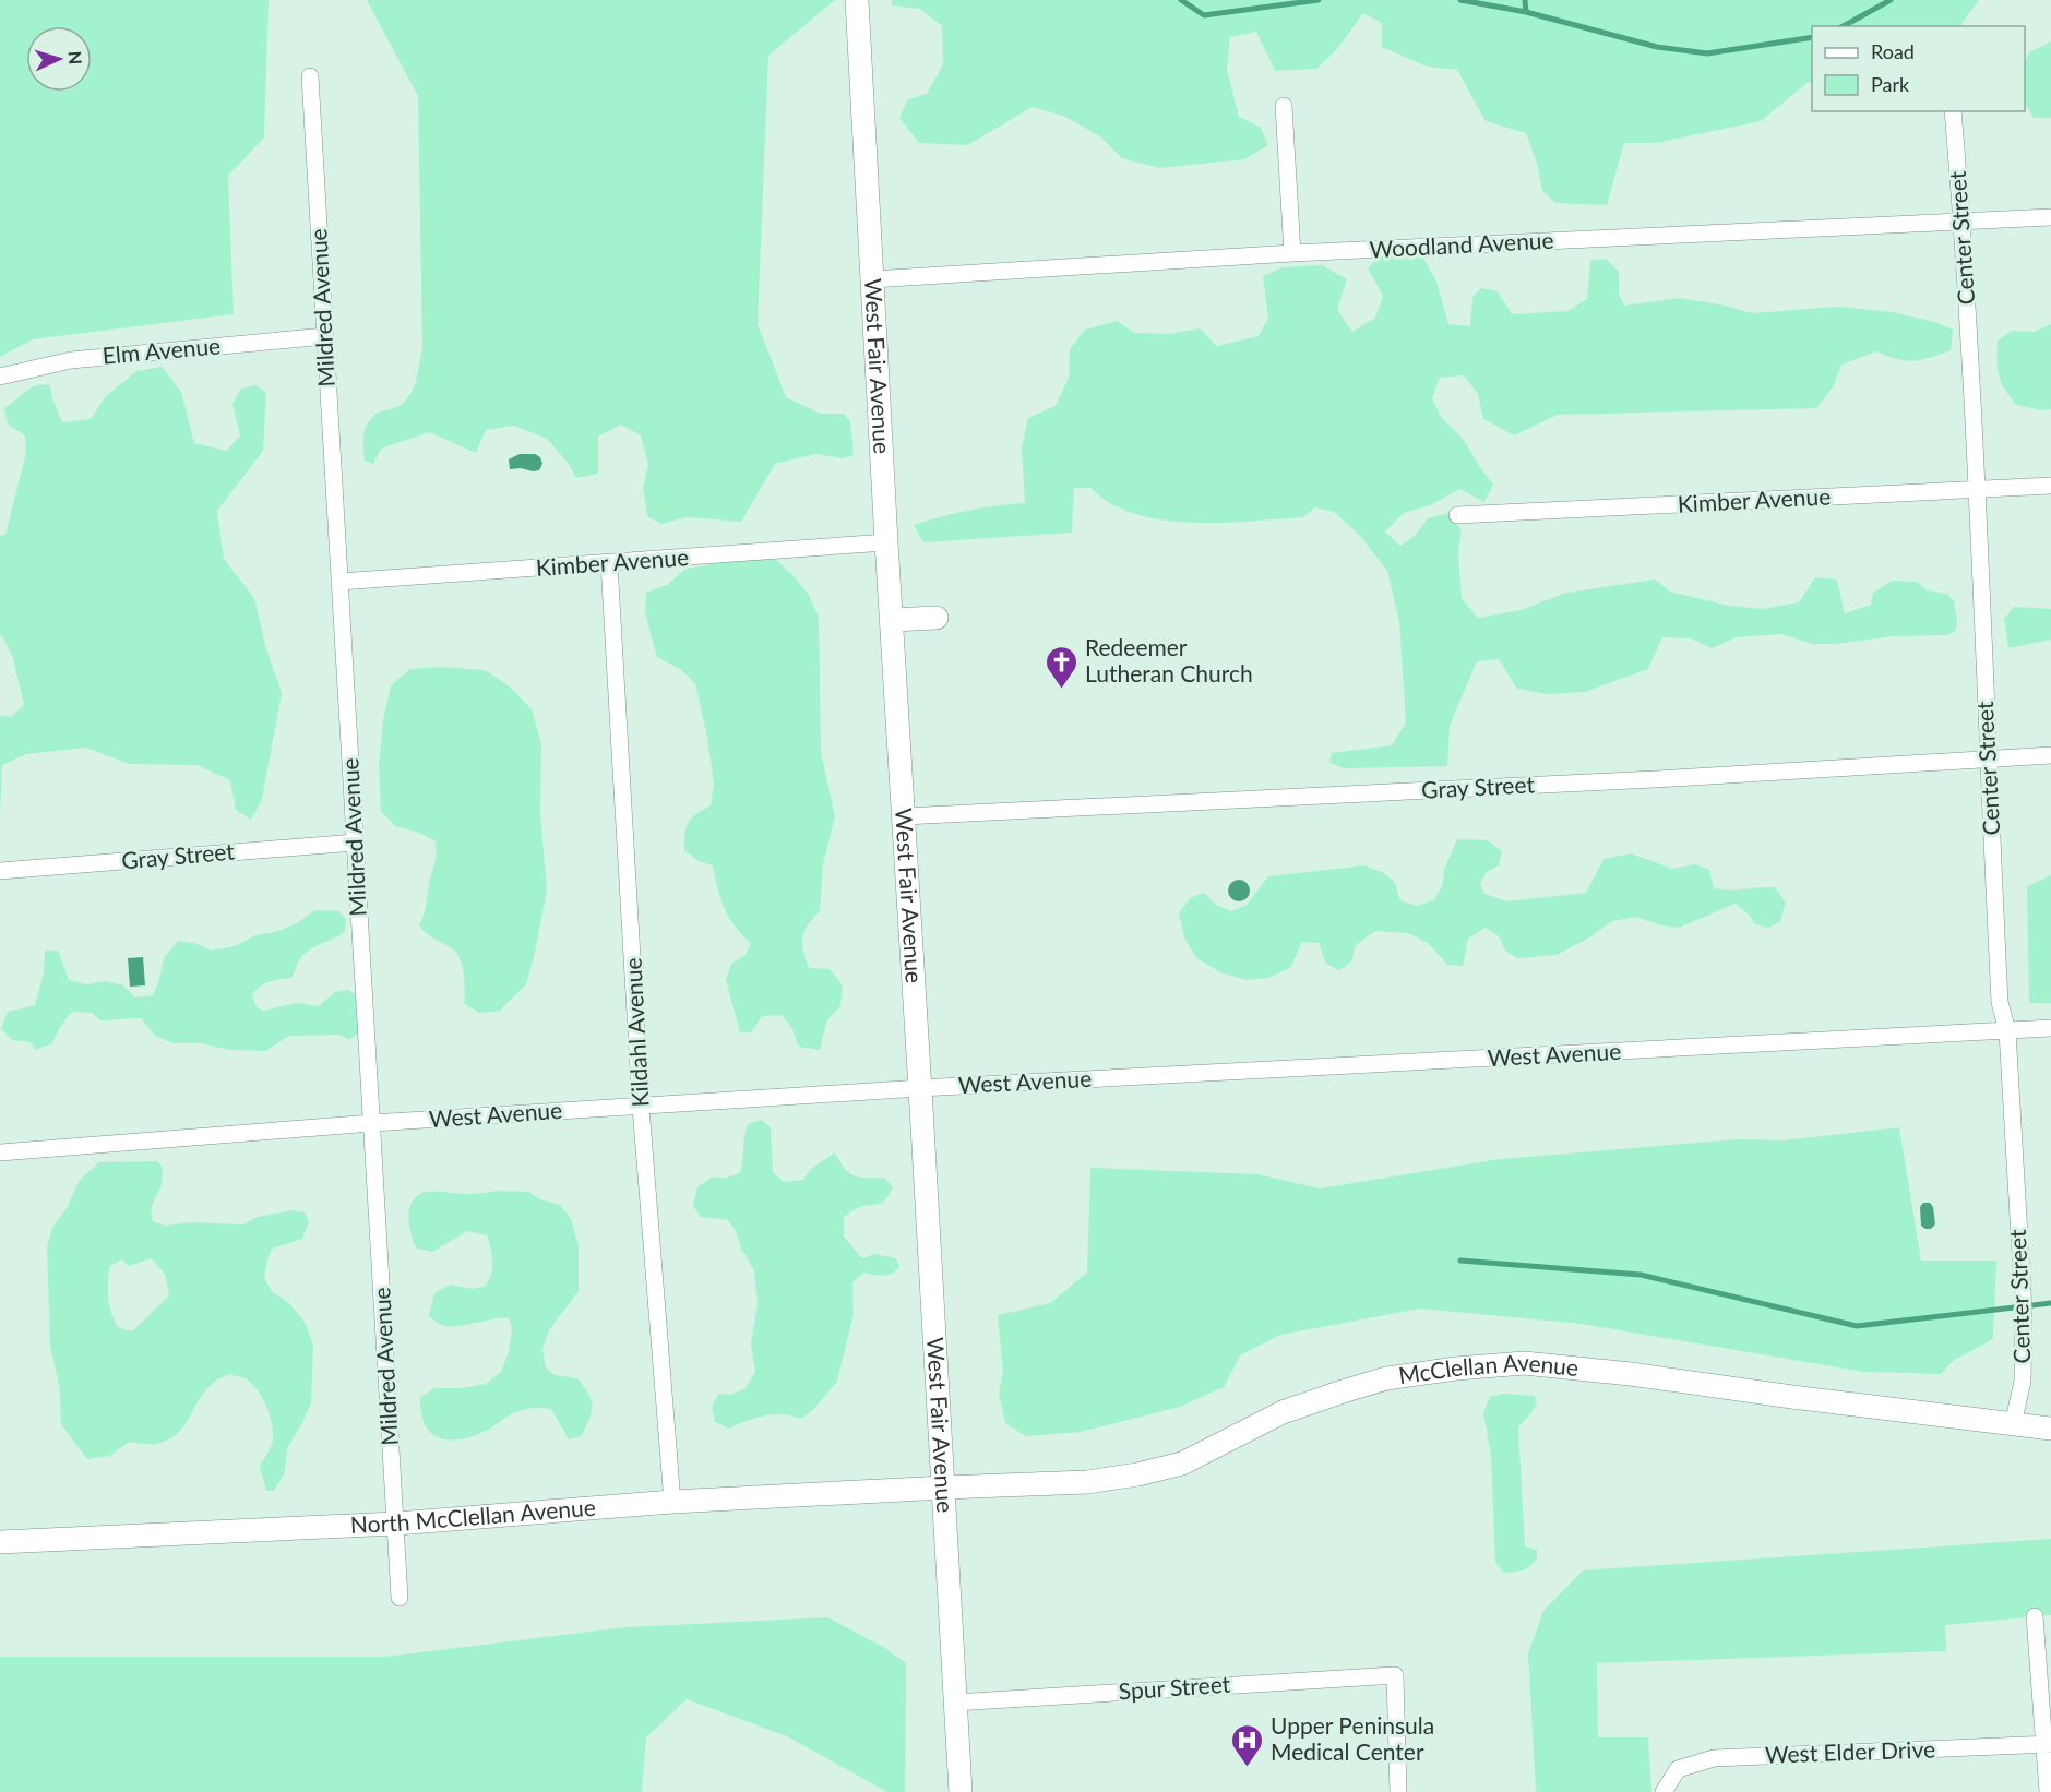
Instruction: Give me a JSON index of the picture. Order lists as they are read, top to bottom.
{
  "streets": {
    "main road": ["West Fair Avenue", "McClellan Avenue", "North McClellan Avenue"],
    "street": [
      "Center Street",
      "Woodland Avenue",
      "Mildred Avenue",
      "Elm Avenue",
      "Kimber Avenue",
      "Gray Street",
      "Kildahl Avenue",
      "West Avenue",
      "Spur Street",
      "West Elder Drive"
    ]
  },
  "crossings": [
    ["Center Street", "Woodland Avenue"],
    ["Center Street", "Kimber Avenue"],
    ["Center Street", "Gray Street"],
    ["Center Street", "West Avenue"],
    ["Center Street", "McClellan Avenue"],
    ["Woodland Avenue", "West Fair Avenue"],
    ["Mildred Avenue", "Elm Avenue"],
    ["Mildred Avenue", "Kimber Avenue"],
    ["Mildred Avenue", "Gray Street"],
    ["Mildred Avenue", "West Avenue"],
    ["Mildred Avenue", "North McClellan Avenue"],
    ["West Fair Avenue", "Kimber Avenue"],
    ["West Fair Avenue", "Gray Street"],
    ["West Fair Avenue", "West Avenue"],
    ["West Fair Avenue", "McClellan Avenue"],
    ["West Fair Avenue", "North McClellan Avenue"],
    ["West Fair Avenue", "Spur Street"],
    ["Kimber Avenue", "Kildahl Avenue"],
    ["Kildahl Avenue", "West Avenue"],
    ["Kildahl Avenue", "North McClellan Avenue"],
    ["McClellan Avenue", "North McClellan Avenue"]
  ],
  "places": {
    "church": ["Redeemer Lutheran Church"],
    "hospital": ["Upper Peninsula Medical Center"]
  },
  "legend": ["Road", "Park"],
  "north": "right"
}
